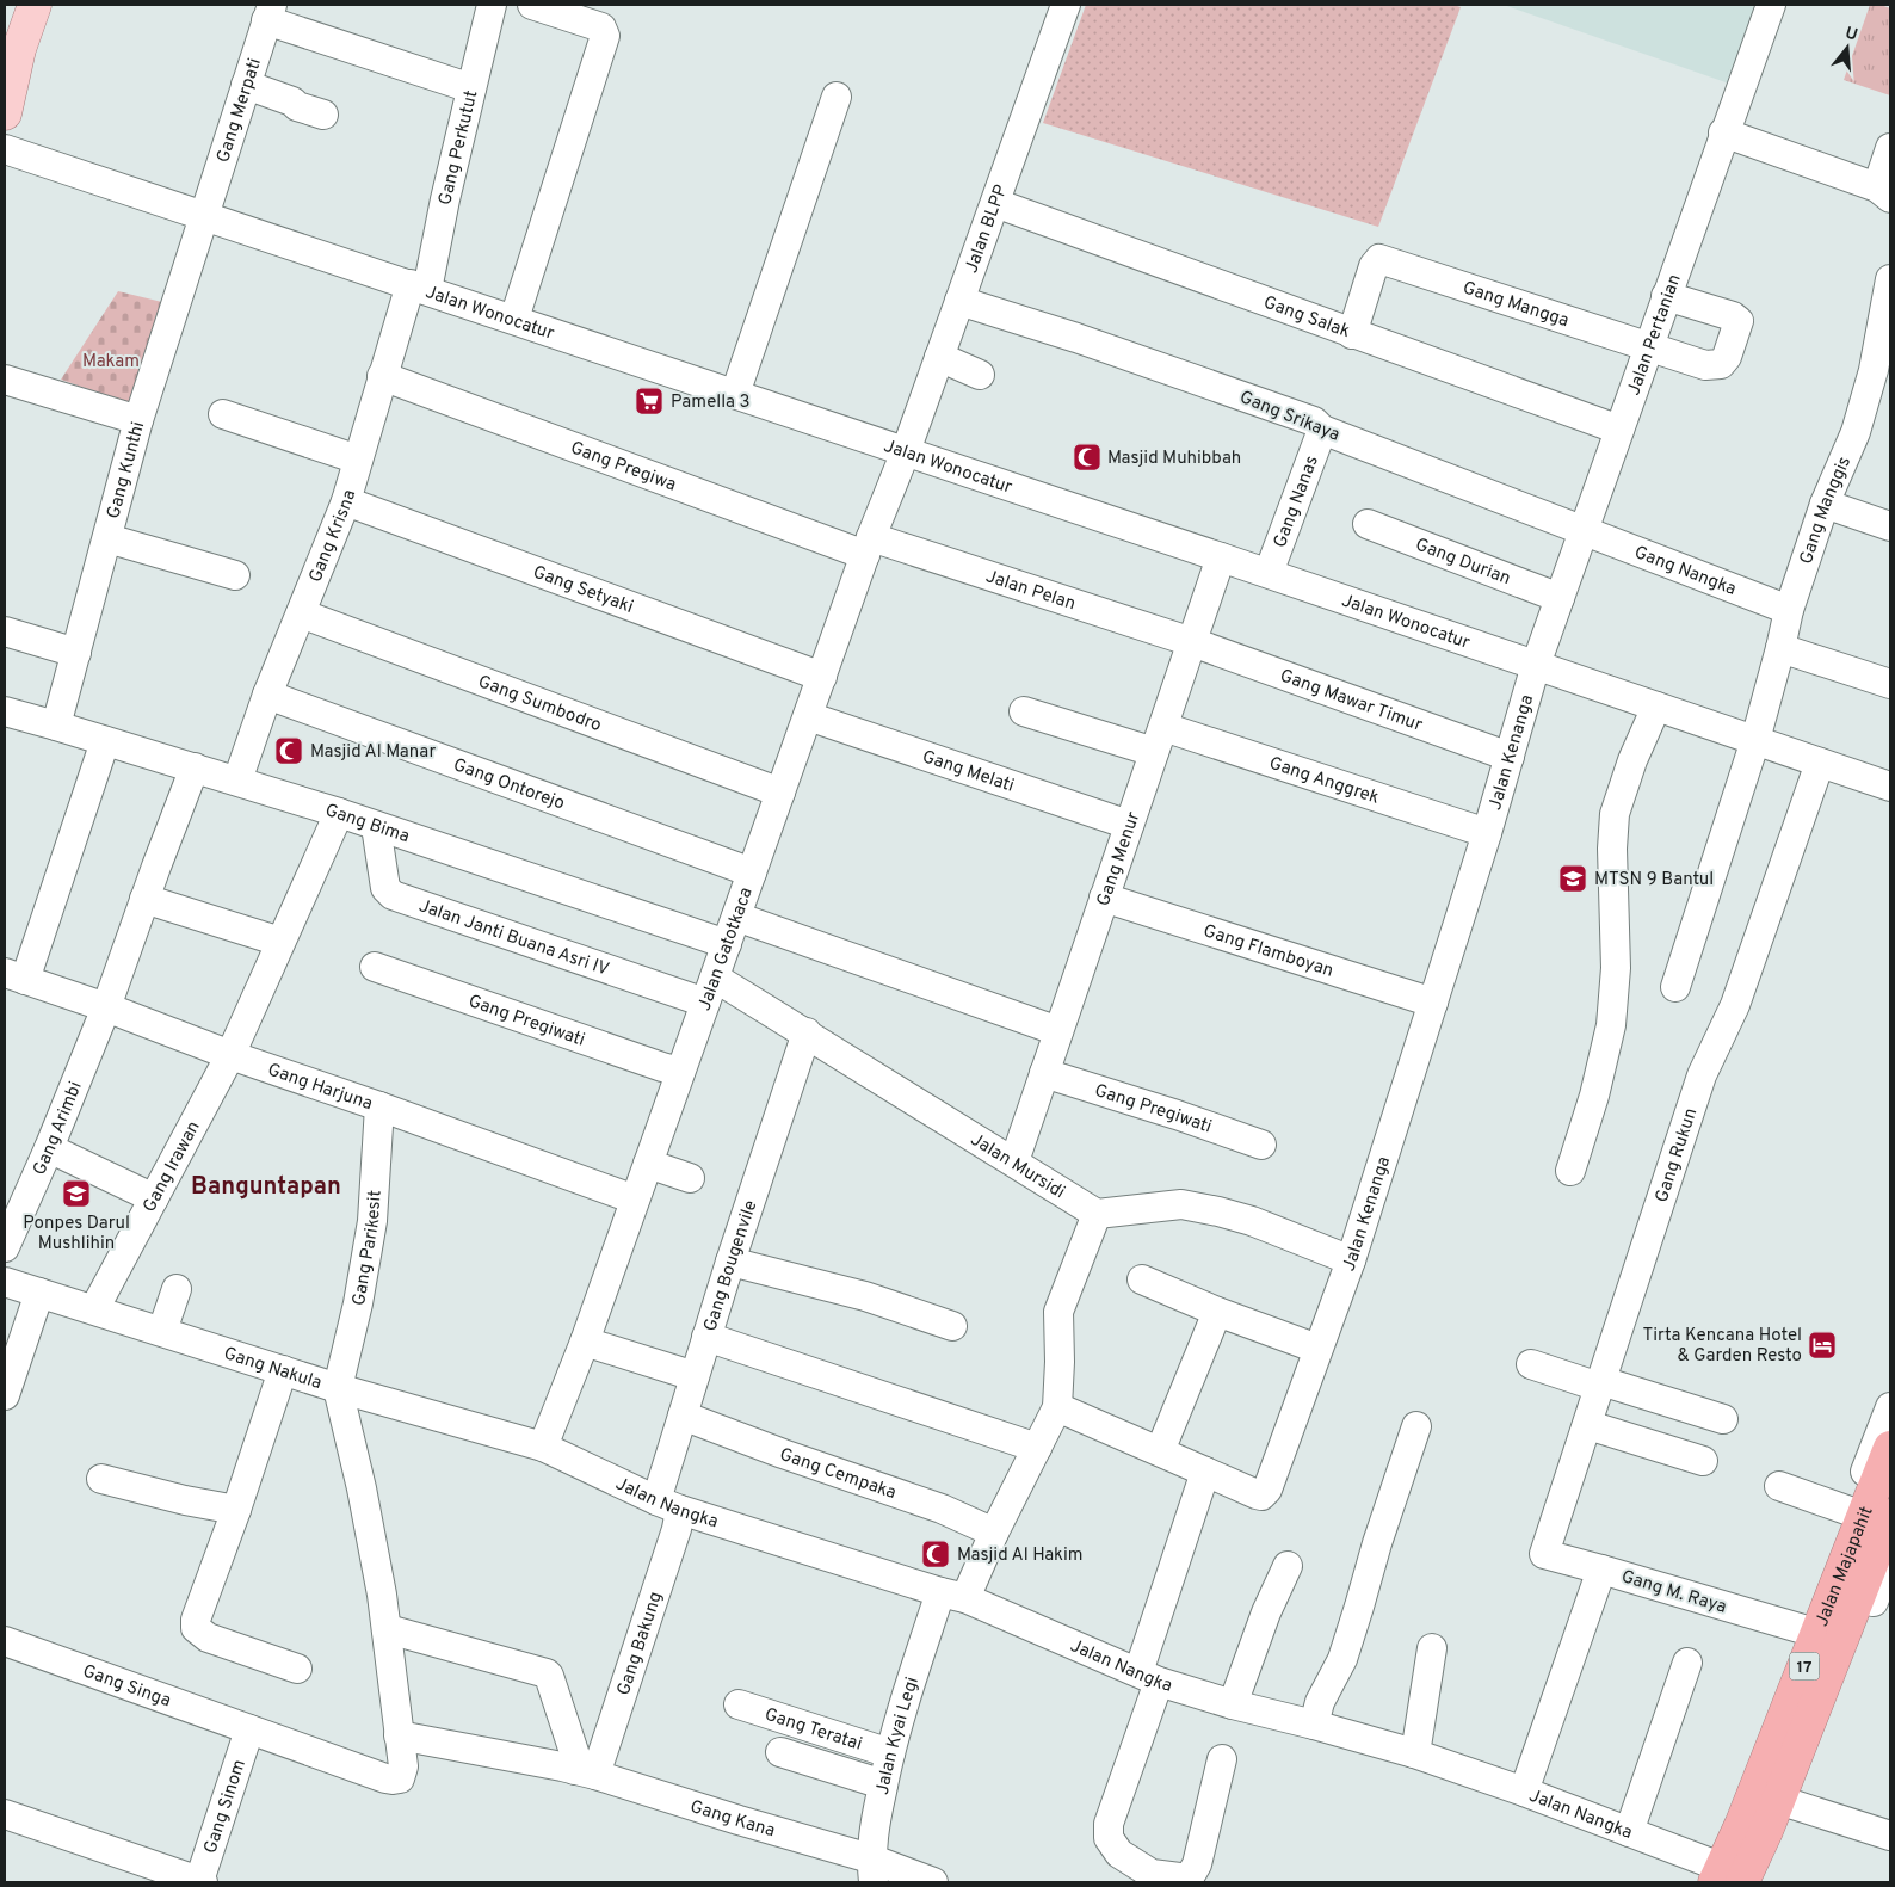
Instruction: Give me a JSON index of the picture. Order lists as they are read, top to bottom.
{
  "streets": {
    "highway": ["Jalan Majapahit", "17"],
    "street": [
      "Gang Merpati",
      "Gang Perkutut",
      "Jalan BLPP",
      "Gang Mangga",
      "Jalan Wonocatur",
      "Gang Salak",
      "Jalan Pertanian",
      "Gang Srikaya",
      "Gang Pregiwa",
      "Gang Kunthi",
      "Gang Nanas",
      "Gang Manggis",
      "Gang Krisna",
      "Gang Durian",
      "Gang Nangka",
      "Gang Setyaki",
      "Jalan Pelan",
      "Gang Mawar Timur",
      "Gang Sumbodro",
      "Jalan Kenanga",
      "Gang Melati",
      "Gang Anggrek",
      "Gang Ontorejo",
      "Gang Bima",
      "Gang Menur",
      "Jalan Janti Buana Asri IV",
      "Jalan Gatotkaca",
      "Gang Flamboyan",
      "Gang Pregiwati",
      "Gang Harjuna",
      "Gang Arimbi",
      "Gang Rukun",
      "Jalan Mursidi",
      "Gang Irawan",
      "Gang Parikesit",
      "Gang Bougenvile",
      "Gang Nakula",
      "Gang Cempaka",
      "Jalan Nangka",
      "Gang M. Raya",
      "Gang Bakung",
      "Gang Singa",
      "Gang Teratai",
      "Jalan Kyai Legi",
      "Gang Sinom",
      "Gang Kana"
    ]
  },
  "crossings": [
    ["Gang Merpati", "Jalan Wonocatur"],
    ["Gang Merpati", "Gang Kunthi"],
    ["Gang Perkutut", "Jalan Wonocatur"],
    ["Gang Perkutut", "Gang Krisna"],
    ["Jalan BLPP", "Jalan Wonocatur"],
    ["Jalan BLPP", "Gang Salak"],
    ["Jalan BLPP", "Gang Srikaya"],
    ["Jalan BLPP", "Jalan Gatotkaca"],
    ["Gang Mangga", "Gang Salak"],
    ["Gang Mangga", "Jalan Pertanian"],
    ["Jalan Wonocatur", "Jalan Pertanian"],
    ["Jalan Wonocatur", "Gang Kunthi"],
    ["Jalan Wonocatur", "Gang Nanas"],
    ["Jalan Wonocatur", "Gang Manggis"],
    ["Jalan Wonocatur", "Gang Krisna"],
    ["Jalan Wonocatur", "Jalan Kenanga"],
    ["Jalan Wonocatur", "Gang Menur"],
    ["Jalan Wonocatur", "Jalan Gatotkaca"],
    ["Jalan Wonocatur", "Gang Rukun"],
    ["Gang Salak", "Jalan Pertanian"],
    ["Jalan Pertanian", "Gang Srikaya"],
    ["Jalan Pertanian", "Gang Durian"],
    ["Jalan Pertanian", "Gang Nangka"],
    ["Jalan Pertanian", "Jalan Kenanga"],
    ["Gang Srikaya", "Gang Nanas"],
    ["Gang Srikaya", "Gang Nangka"],
    ["Gang Pregiwa", "Gang Krisna"],
    ["Gang Pregiwa", "Jalan Pelan"],
    ["Gang Pregiwa", "Jalan Gatotkaca"],
    ["Gang Kunthi", "Gang Bima"],
    ["Gang Manggis", "Gang Nangka"],
    ["Gang Krisna", "Gang Setyaki"],
    ["Gang Krisna", "Gang Sumbodro"],
    ["Gang Krisna", "Gang Ontorejo"],
    ["Gang Krisna", "Gang Bima"],
    ["Gang Setyaki", "Jalan Gatotkaca"],
    ["Jalan Pelan", "Gang Mawar Timur"],
    ["Jalan Pelan", "Gang Menur"],
    ["Jalan Pelan", "Jalan Gatotkaca"],
    ["Gang Mawar Timur", "Jalan Kenanga"],
    ["Gang Mawar Timur", "Gang Menur"],
    ["Gang Sumbodro", "Jalan Gatotkaca"],
    ["Jalan Kenanga", "Gang Anggrek"],
    ["Jalan Kenanga", "Gang Flamboyan"],
    ["Gang Melati", "Gang Menur"],
    ["Gang Melati", "Jalan Gatotkaca"],
    ["Gang Anggrek", "Gang Menur"],
    ["Gang Ontorejo", "Jalan Gatotkaca"],
    ["Gang Bima", "Jalan Janti Buana Asri IV"],
    ["Gang Bima", "Jalan Gatotkaca"],
    ["Gang Bima", "Gang Arimbi"],
    ["Gang Bima", "Gang Irawan"],
    ["Gang Menur", "Gang Flamboyan"],
    ["Gang Menur", "Gang Pregiwati"],
    ["Gang Menur", "Jalan Mursidi"],
    ["Jalan Janti Buana Asri IV", "Jalan Gatotkaca"],
    ["Jalan Janti Buana Asri IV", "Jalan Mursidi"],
    ["Jalan Gatotkaca", "Gang Pregiwati"],
    ["Jalan Gatotkaca", "Gang Harjuna"],
    ["Jalan Gatotkaca", "Jalan Mursidi"],
    ["Jalan Gatotkaca", "Gang Nakula"],
    ["Jalan Gatotkaca", "Jalan Nangka"],
    ["Gang Harjuna", "Gang Arimbi"],
    ["Gang Harjuna", "Gang Irawan"],
    ["Gang Harjuna", "Gang Parikesit"],
    ["Gang Rukun", "Gang M. Raya"],
    ["Jalan Mursidi", "Gang Bougenvile"],
    ["Gang Irawan", "Gang Nakula"],
    ["Gang Parikesit", "Gang Nakula"],
    ["Gang Bougenvile", "Gang Cempaka"],
    ["Gang Bougenvile", "Jalan Nangka"],
    ["Gang Bougenvile", "Gang Bakung"],
    ["Gang Nakula", "Jalan Nangka"],
    ["Gang Cempaka", "Jalan Kyai Legi"],
    ["Jalan Nangka", "Jalan Majapahit"],
    ["Jalan Nangka", "Gang Bakung"],
    ["Jalan Nangka", "Jalan Kyai Legi"],
    ["Gang Bakung", "Gang Kana"],
    ["Gang Singa", "Gang Sinom"],
    ["Gang Singa", "Gang Kana"],
    ["Gang Teratai", "Jalan Kyai Legi"],
    ["Jalan Kyai Legi", "Gang Kana"]
  ],
  "districts": ["Banguntapan"],
  "parks": ["Makam"],
  "places": {
    "supermarket": ["Pamella 3"],
    "mosque": ["Masjid Muhibbah", "Masjid Al Manar", "Masjid Al Hakim"],
    "school or university": ["MTSN 9 Bantul", "Ponpes Darul Mushlihin"],
    "hotel": ["Tirta Kencana Hotel & Garden Resto"]
  },
  "north": "top"
}
